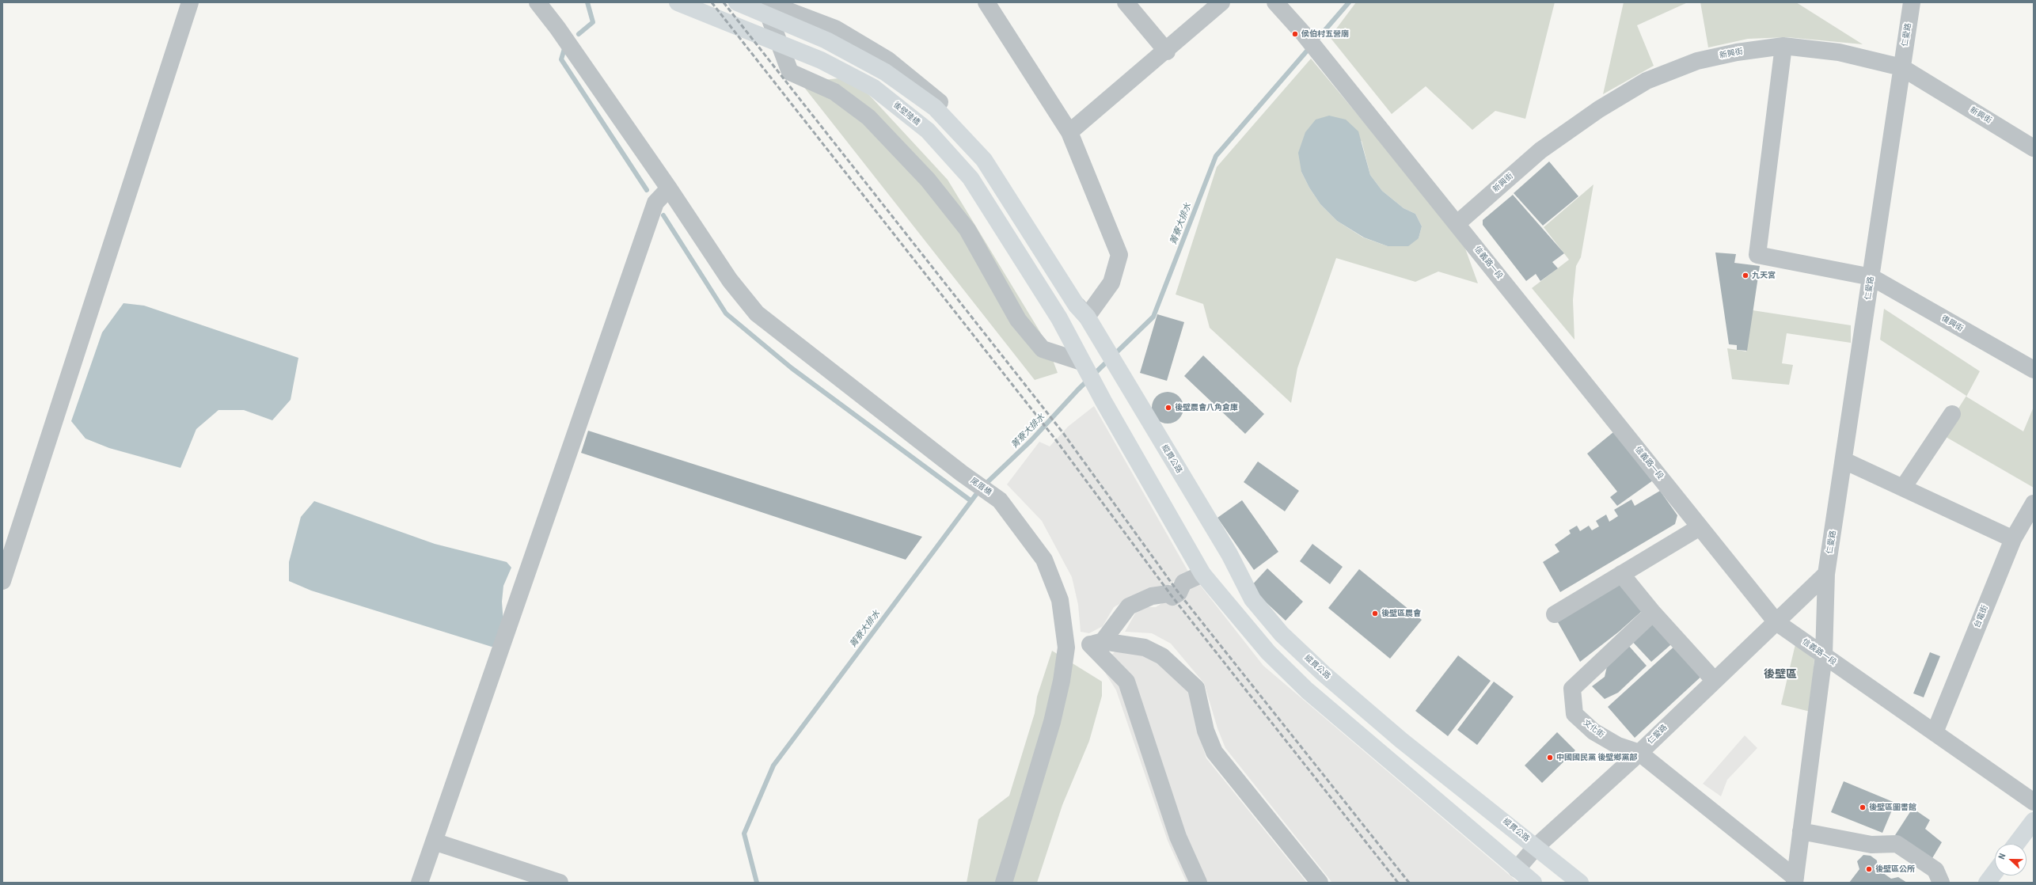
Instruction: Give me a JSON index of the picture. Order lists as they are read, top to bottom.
{
  "streets": {
    "main road": ["後壁陸橋", "縱貫公路"],
    "street": [
      "仁愛路",
      "新興街",
      "信義路一段",
      "復興街",
      "尾厝橋",
      "台電街",
      "文化街"
    ]
  },
  "crossings": [
    ["仁愛路", "新興街"],
    ["仁愛路", "信義路一段"],
    ["仁愛路", "復興街"],
    ["仁愛路", "縱貫公路"],
    ["仁愛路", "文化街"],
    ["新興街", "信義路一段"],
    ["新興街", "復興街"],
    ["信義路一段", "台電街"]
  ],
  "districts": ["後壁區"],
  "water": ["菁寮大排水"],
  "places": [
    "侯伯村五營廟",
    "九天宮",
    "後壁農會八角倉庫",
    "後壁區農會",
    "中國國民黨 後壁鄉黨部",
    "後壁區圖書館",
    "後壁區公所"
  ],
  "north": "left"
}
